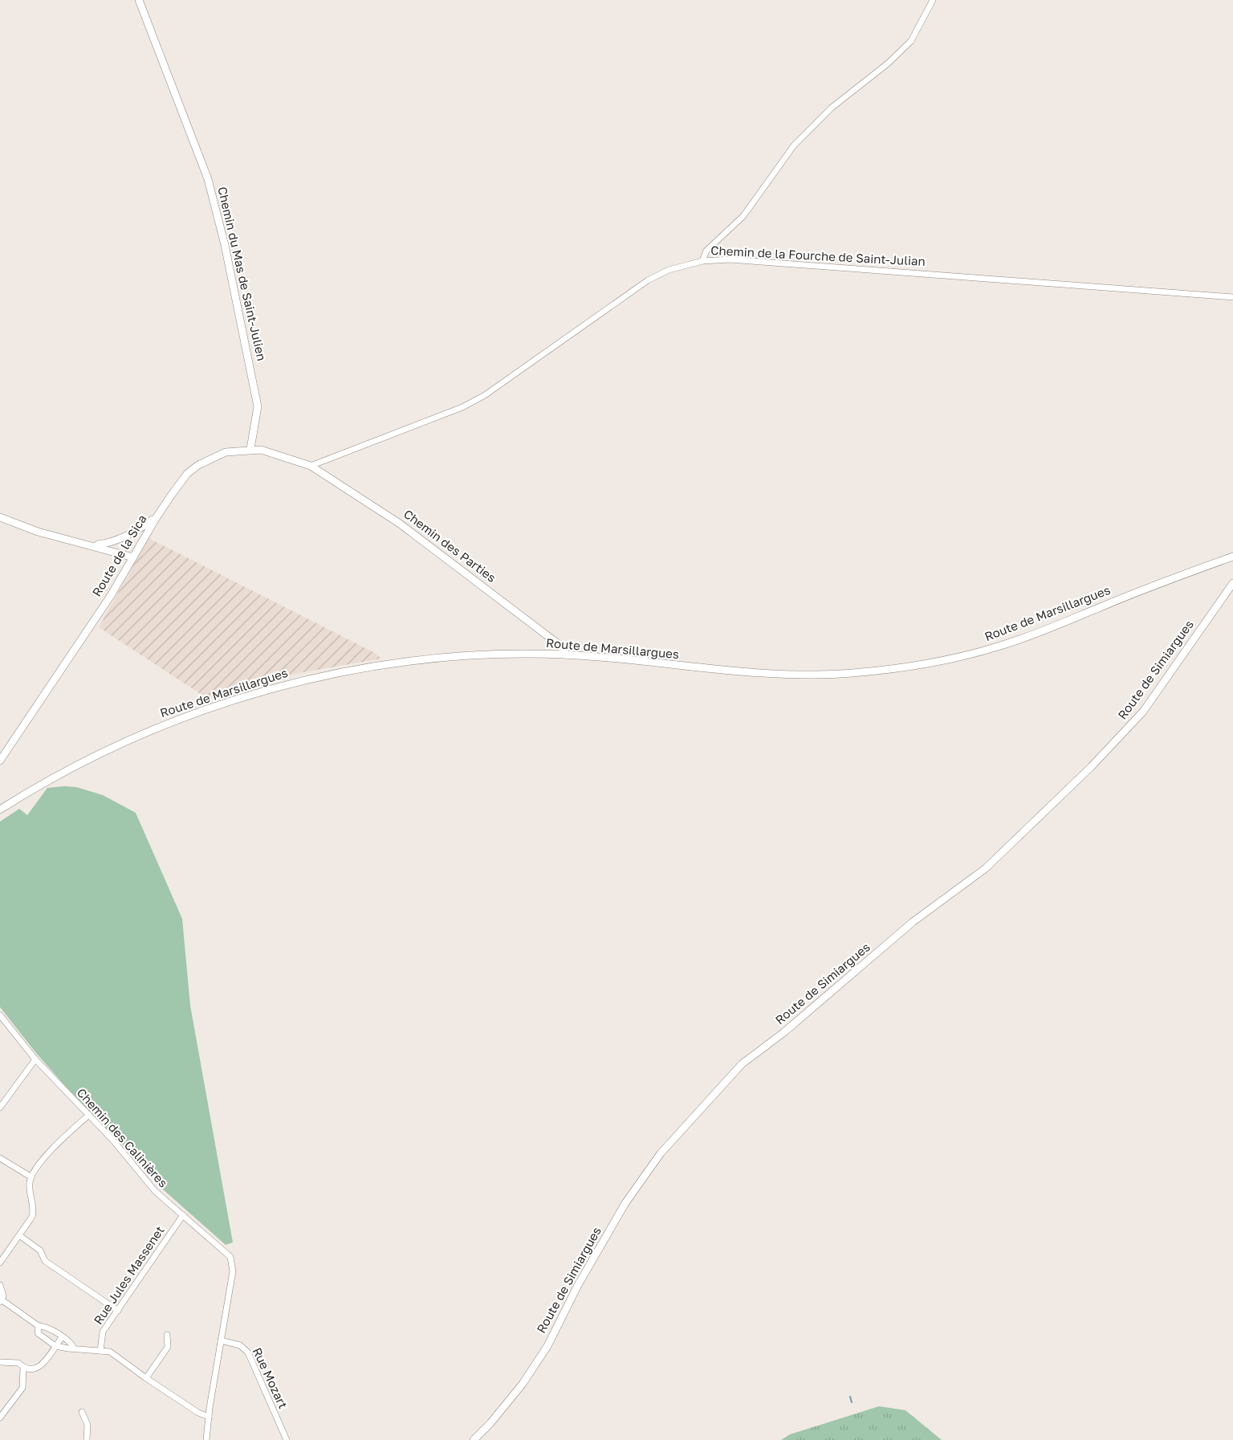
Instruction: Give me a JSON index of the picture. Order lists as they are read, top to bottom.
{
  "streets": {
    "street": [
      "Chemin de la Fourche de Saint-Julian",
      "Chemin du Mas de Saint-Julien",
      "Chemin des Parties",
      "Route de la Sica",
      "Route de Marsillargues",
      "Route de Simiargues",
      "Chemin des Calinières",
      "Rue Jules Massenet",
      "Rue Mozart"
    ]
  },
  "crossings": [
    ["Chemin de la Fourche de Saint-Julian", "Chemin des Parties"],
    ["Chemin de la Fourche de Saint-Julian", "Route de la Sica"],
    ["Chemin du Mas de Saint-Julien", "Route de la Sica"],
    ["Chemin des Parties", "Route de la Sica"],
    ["Chemin des Parties", "Route de Marsillargues"],
    ["Chemin des Calinières", "Rue Jules Massenet"],
    ["Chemin des Calinières", "Rue Mozart"]
  ]
}
